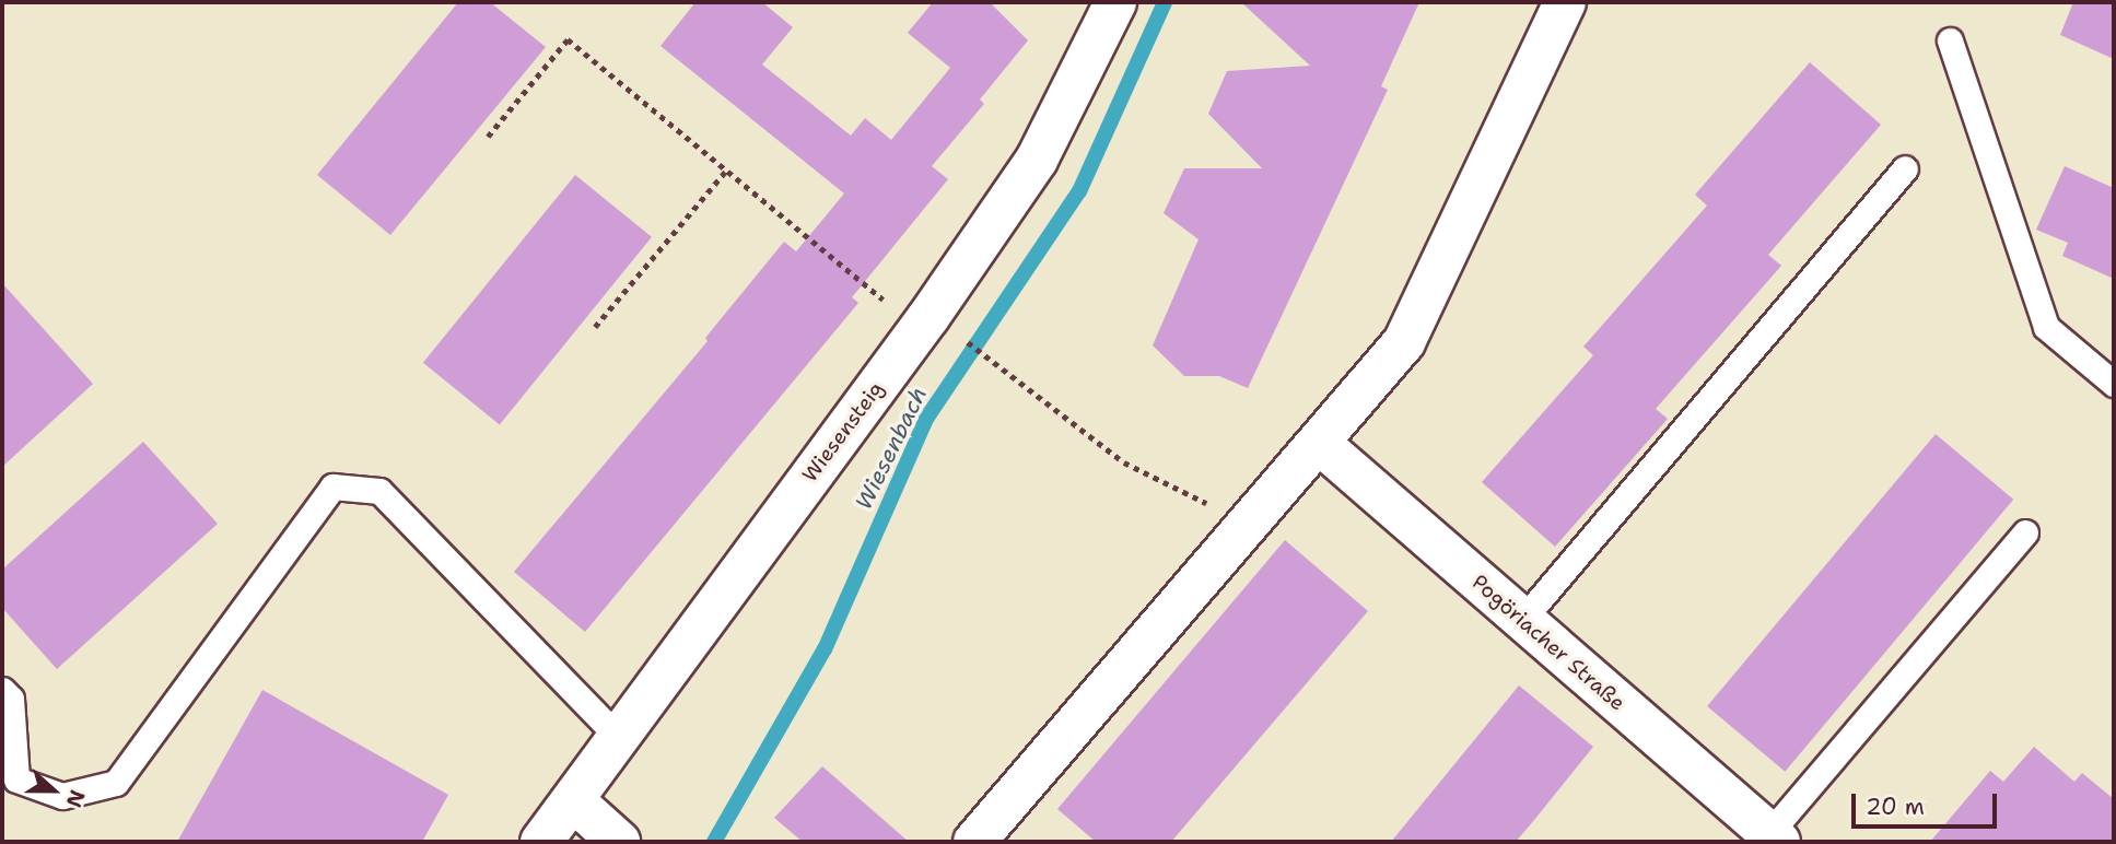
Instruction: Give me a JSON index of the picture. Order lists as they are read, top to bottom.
{
  "streets": {
    "street": ["Wiesensteig", "Pogöriacher Straße"]
  },
  "water": ["Wiesenbach"],
  "scale_bar": "20 m",
  "north": "right"
}
